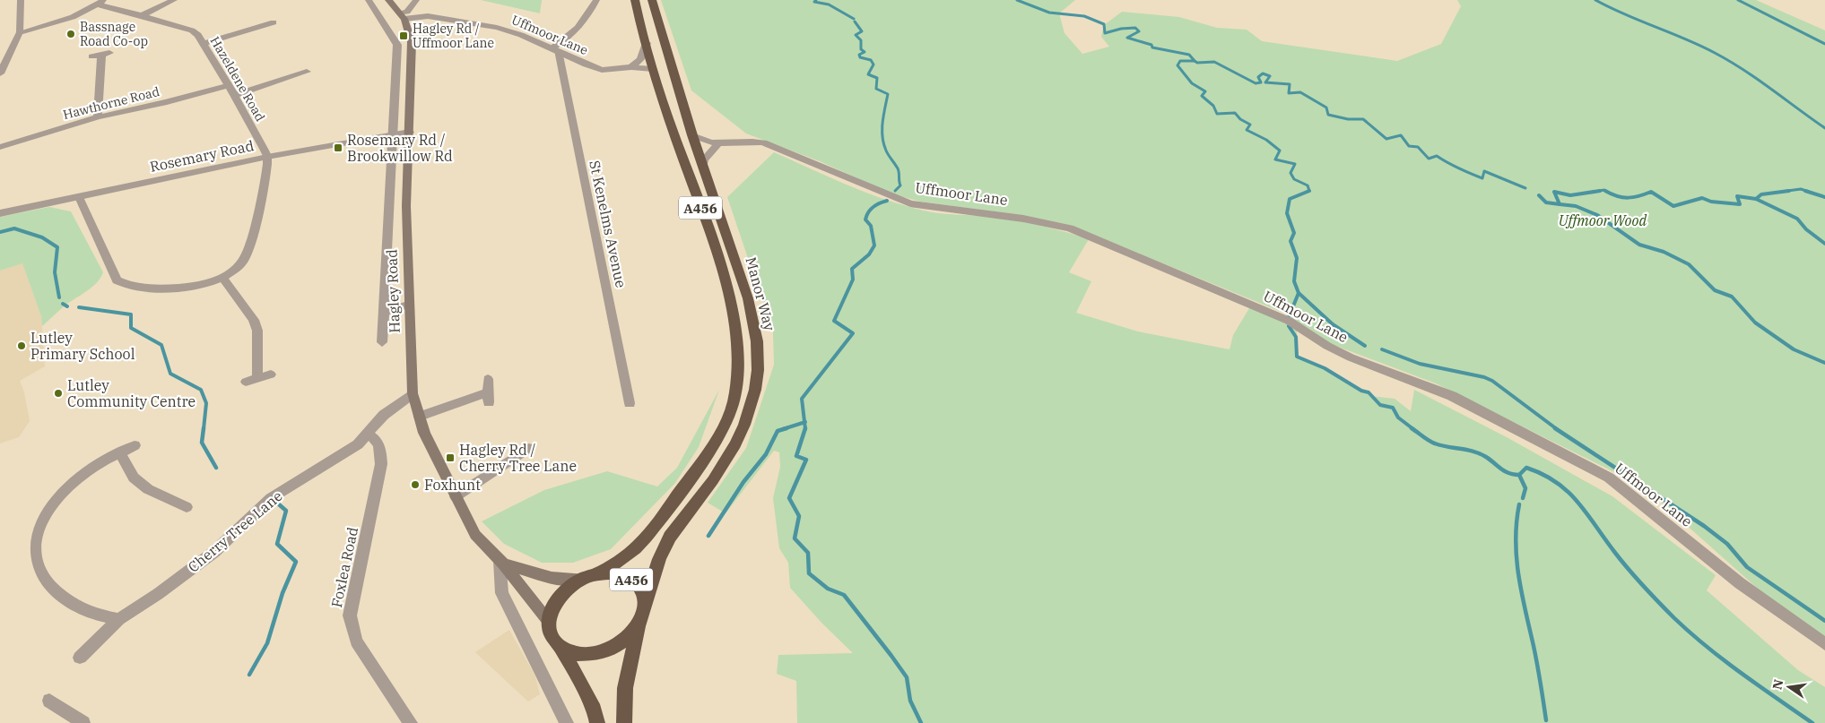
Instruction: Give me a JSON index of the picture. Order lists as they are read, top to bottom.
{
  "streets": {
    "highway": ["A456", "Manor Way"],
    "main road": ["Hagley Road"],
    "street": [
      "Uffmoor Lane",
      "Hazeldene Road",
      "Hawthorne Road",
      "Rosemary Road",
      "St Kenelms Avenue",
      "Cherry Tree Lane",
      "Foxlea Road"
    ]
  },
  "crossings": [
    ["Uffmoor Lane", "A456"],
    ["Uffmoor Lane", "St Kenelms Avenue"],
    ["Uffmoor Lane", "Hagley Road"],
    ["Uffmoor Lane", "Manor Way"],
    ["Hazeldene Road", "Hawthorne Road"],
    ["Hazeldene Road", "Rosemary Road"],
    ["Rosemary Road", "Hagley Road"],
    ["A456", "Hagley Road"],
    ["A456", "Manor Way"],
    ["Hagley Road", "Manor Way"],
    ["Hagley Road", "Cherry Tree Lane"],
    ["Cherry Tree Lane", "Foxlea Road"]
  ],
  "parks": ["Uffmoor Wood"],
  "places": {
    "other": [
      "Bassnage Road Co-op",
      "Lutley Primary School",
      "Lutley Community Centre",
      "Foxhunt"
    ],
    "transit": ["Hagley Rd / Uffmoor Lane", "Rosemary Rd / Brookwillow Rd", "Hagley Rd / Cherry Tree Lane"]
  },
  "north": "left"
}
